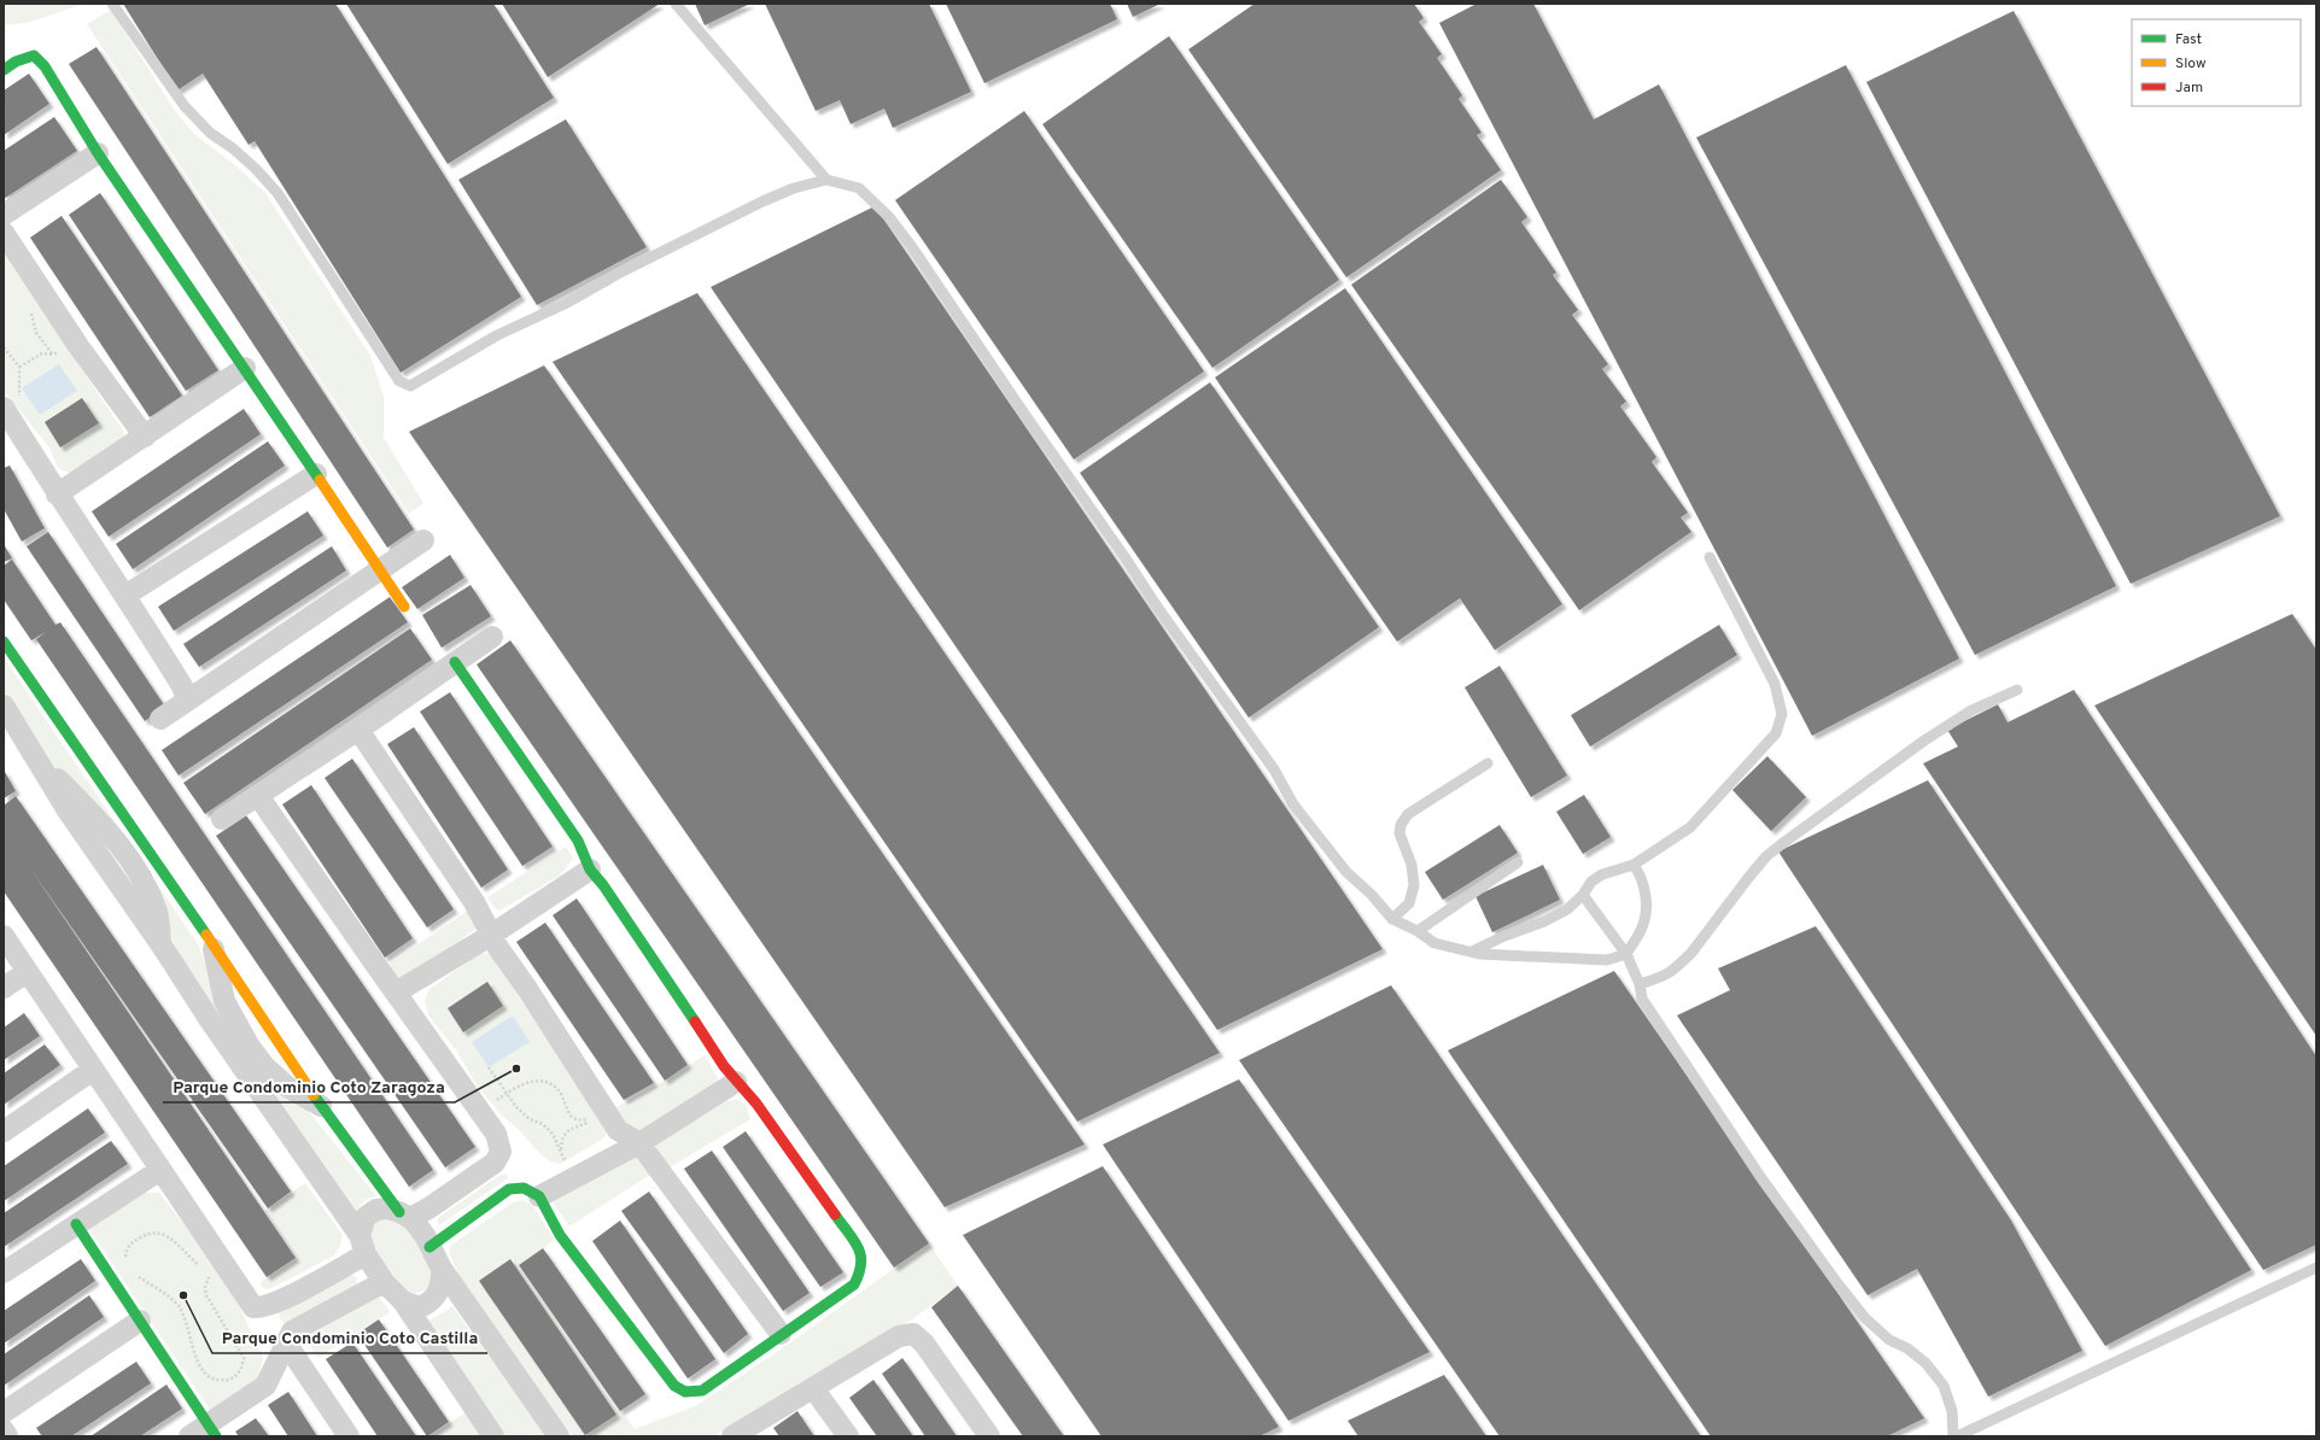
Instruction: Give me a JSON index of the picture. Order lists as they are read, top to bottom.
{
  "places": ["Parque Condominio Coto Zaragoza", "Parque Condominio Coto Castilla"],
  "legend": ["Fast", "Slow", "Jam"]
}
